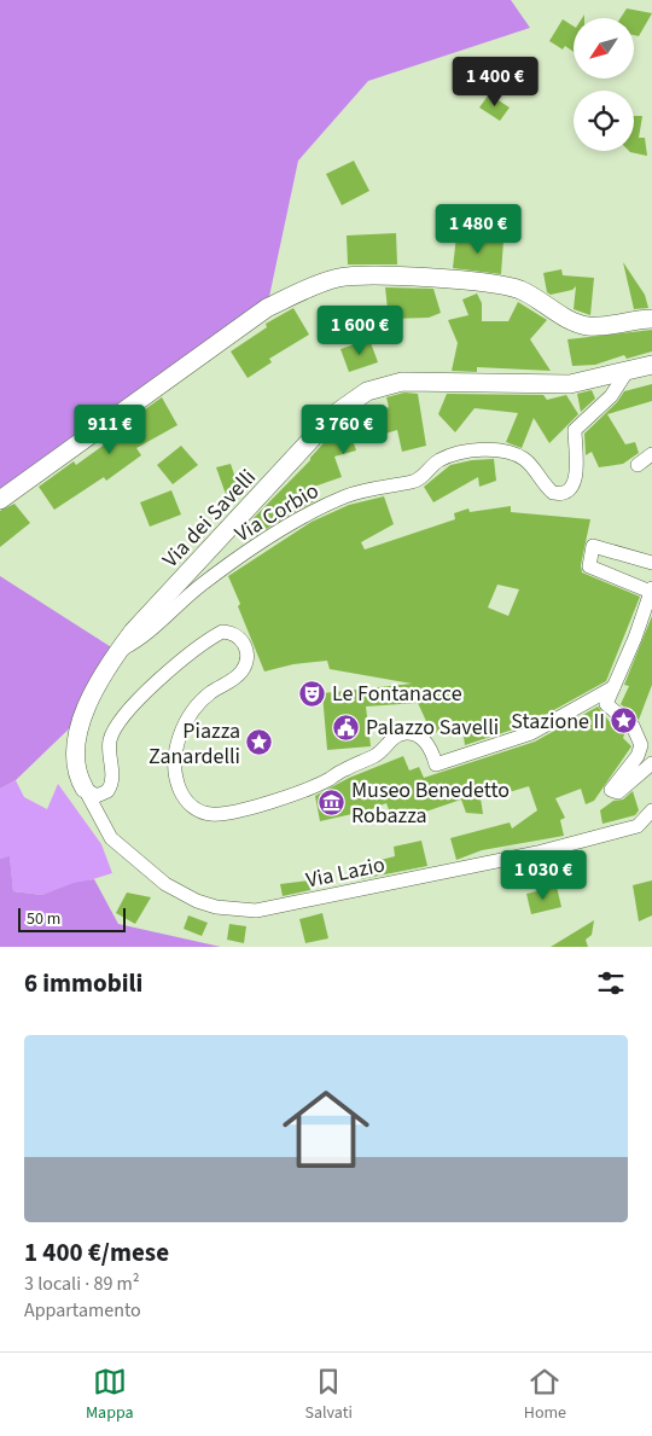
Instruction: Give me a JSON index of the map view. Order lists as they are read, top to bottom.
{
  "streets": {
    "street": ["Via Corbio", "Via dei Savelli", "Via Lazio"]
  },
  "crossings": [
    ["Via Corbio", "Via dei Savelli"],
    ["Via dei Savelli", "Via Lazio"]
  ],
  "places": {
    "theatre": ["Le Fontanacce"],
    "place": ["Stazione II", "Piazza Zanardelli"],
    "public building": ["Palazzo Savelli"],
    "museum": ["Museo Benedetto Robazza"]
  },
  "scale_bar": "50 m",
  "north": "bottom left",
  "page": {
    "price": [
      "1 400 €",
      "1 480 €",
      "1 600 €",
      "911 €",
      "3 760 €",
      "1 030 €"
    ],
    "scale": "50 m",
    "heading": "6 immobili",
    "list": [
      {
        "name": "1 400 €/mese",
        "note": "3 locali · 89 m² · Appartamento"
      }
    ],
    "tabs": ["Mappa", "Salvati", "Home"]
  }
}
